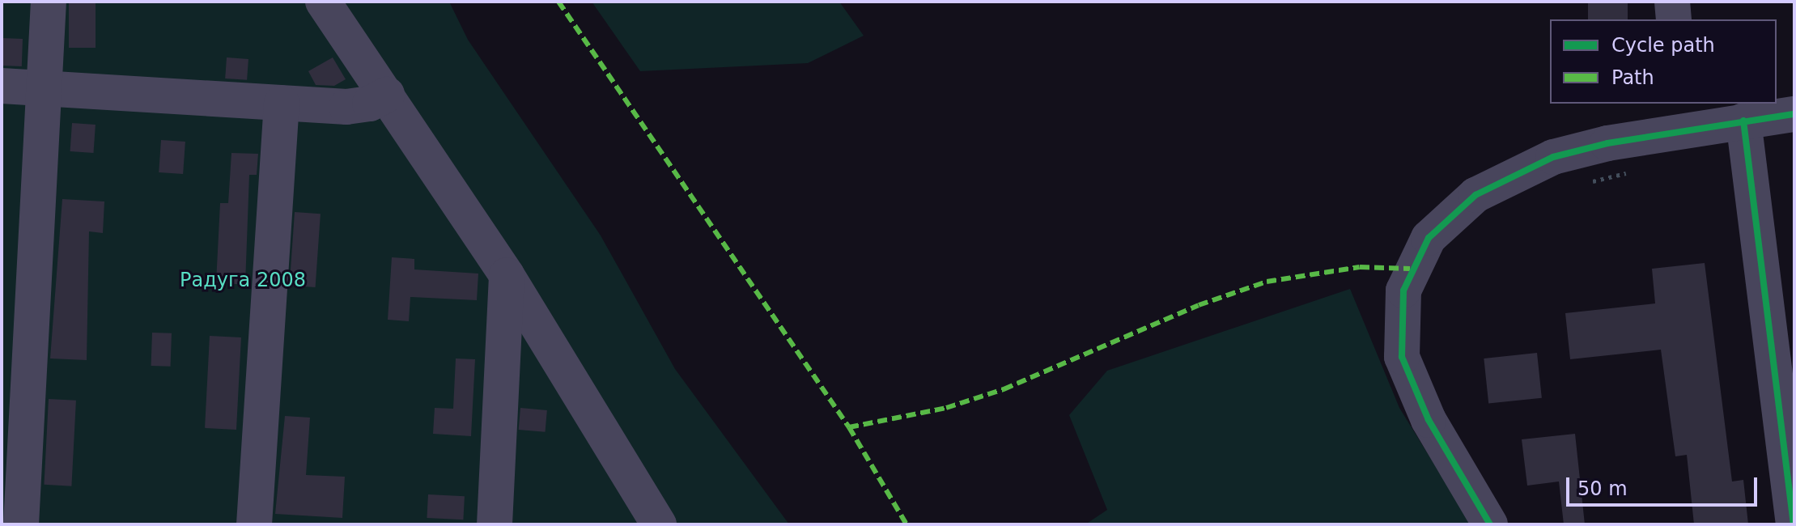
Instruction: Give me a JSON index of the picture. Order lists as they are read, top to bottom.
{
  "parks": ["Радуга 2008"],
  "legend": ["Cycle path", "Path"],
  "scale_bar": "50 m"
}
